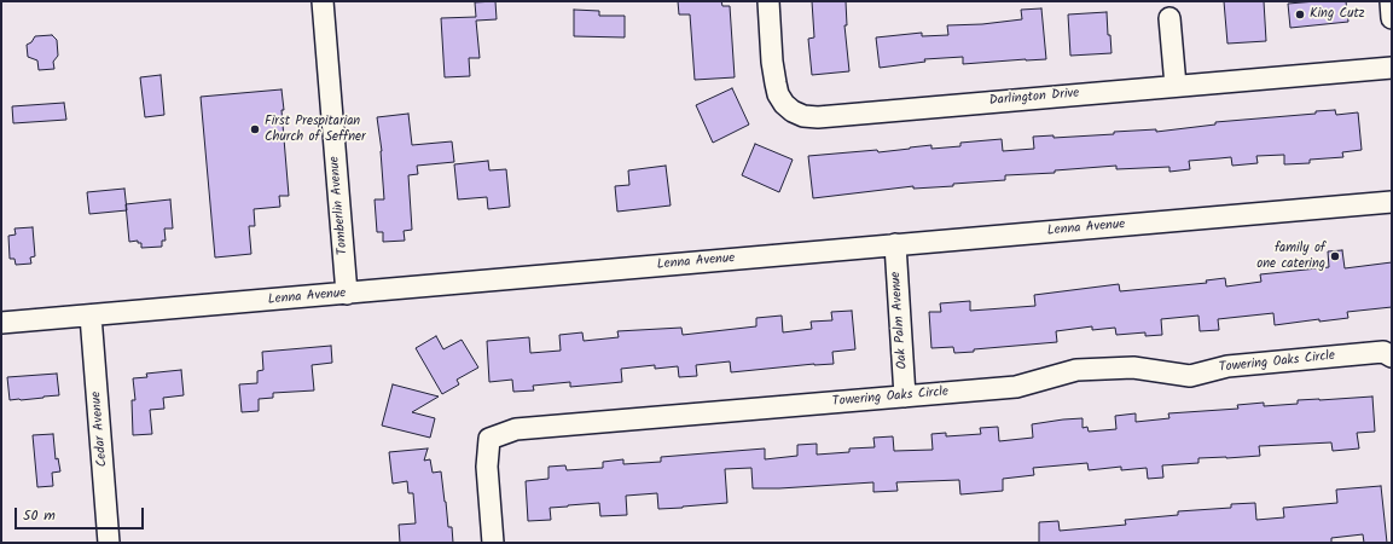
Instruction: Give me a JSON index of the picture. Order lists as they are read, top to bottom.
{
  "streets": {
    "street": [
      "Darlington Drive",
      "Tomberlin Avenue",
      "Lenna Avenue",
      "Oak Palm Avenue",
      "Towering Oaks Circle",
      "Cedar Avenue"
    ]
  },
  "crossings": [
    ["Tomberlin Avenue", "Lenna Avenue"],
    ["Lenna Avenue", "Oak Palm Avenue"],
    ["Lenna Avenue", "Cedar Avenue"],
    ["Oak Palm Avenue", "Towering Oaks Circle"]
  ],
  "places": ["King Cutz", "First Prespitarian Church of Seffner", "family of one catering"],
  "scale_bar": "50 m"
}
